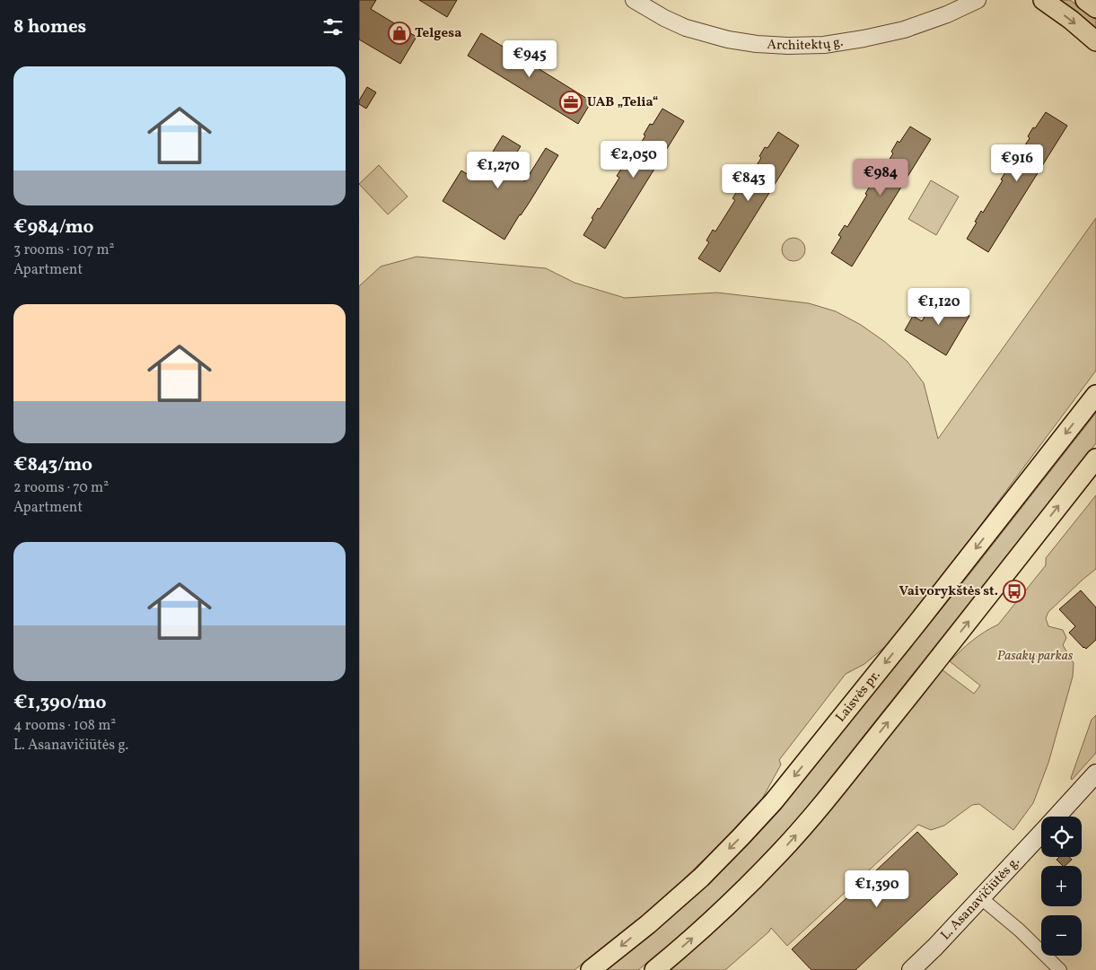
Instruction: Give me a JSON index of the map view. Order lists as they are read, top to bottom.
{
  "streets": {
    "main road": ["Laisvės pr.", "L. Asanavičiūtės g."],
    "street": ["Architektų g."]
  },
  "parks": ["Pasakų parkas"],
  "places": {
    "shop": ["Telgesa"],
    "office": ["UAB „Telia“"],
    "bus stop": ["Vaivorykštės st."]
  },
  "page": {
    "heading": "8 homes",
    "price": [
      "€945",
      "€2,050",
      "€916",
      "€1,270",
      "€984",
      "€843",
      "€1,120",
      "€1,390"
    ],
    "list": [
      {
        "name": "€984/mo",
        "note": "3 rooms · 107 m² · Apartment"
      },
      {
        "name": "€843/mo",
        "note": "2 rooms · 70 m² · Apartment"
      },
      {
        "name": "€1,390/mo",
        "note": "4 rooms · 108 m² · L. Asanavičiūtės g."
      }
    ],
    "map_buttons": ["+", "−"]
  }
}
